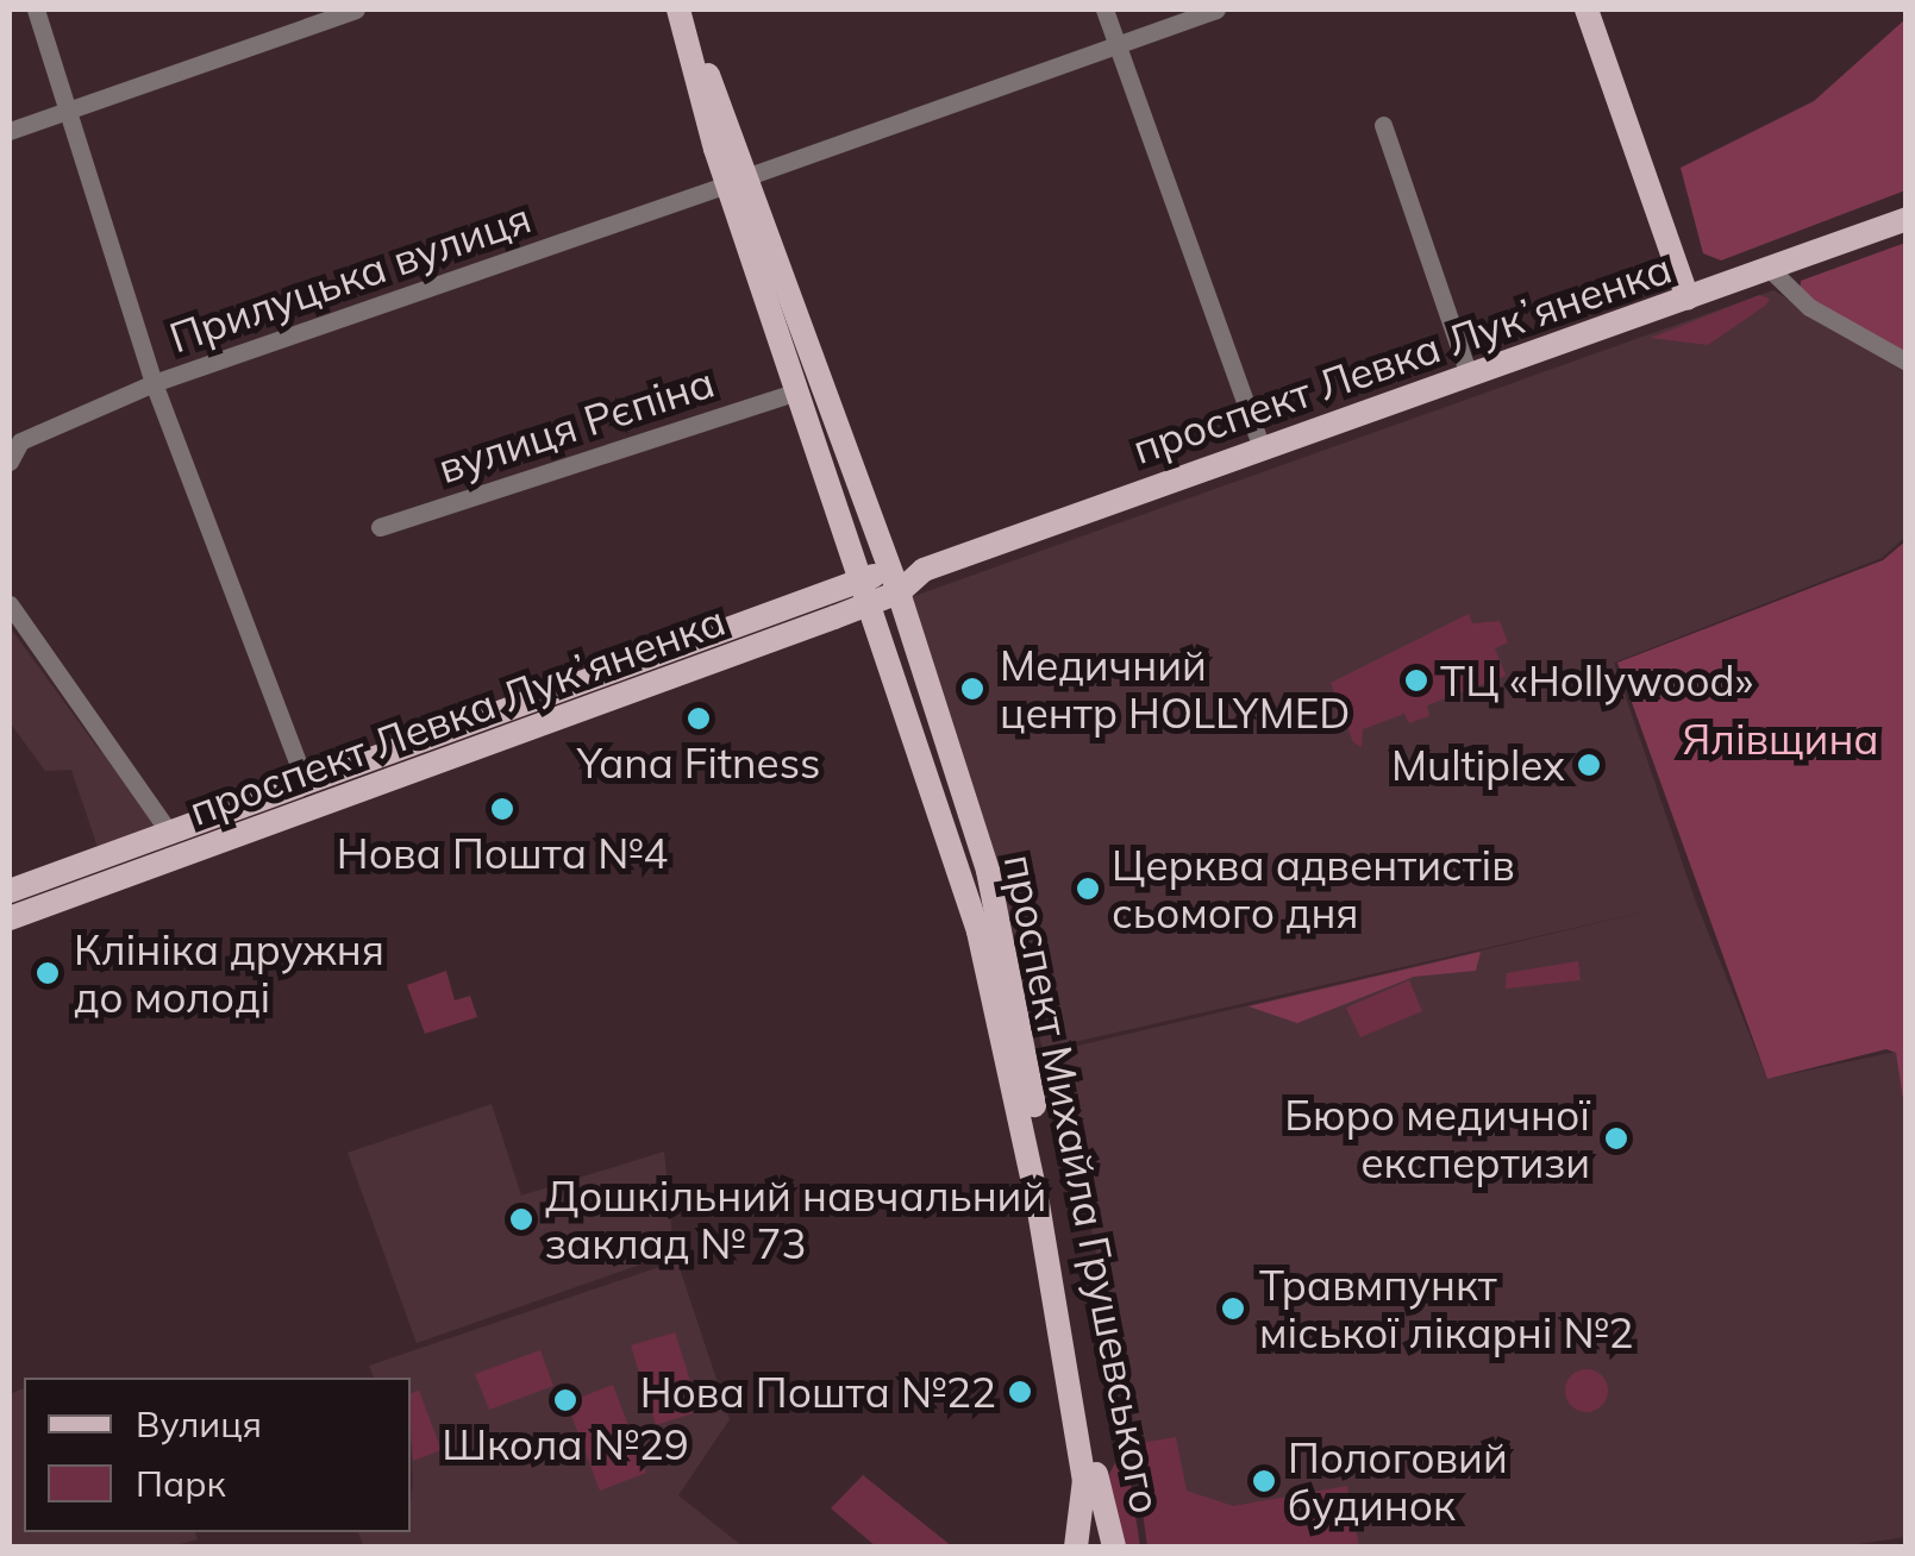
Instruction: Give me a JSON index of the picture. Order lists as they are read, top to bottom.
{
  "streets": {
    "main road": ["проспект Левка Лукʼяненка", "проспект Михайла Грушевського"],
    "street": ["Прилуцька вулиця", "вулиця Рєпіна"]
  },
  "crossings": [
    ["Прилуцька вулиця", "проспект Михайла Грушевського"],
    ["проспект Левка Лукʼяненка", "проспект Михайла Грушевського"],
    ["вулиця Рєпіна", "проспект Михайла Грушевського"]
  ],
  "parks": ["Ялівщина"],
  "places": [
    "ТЦ «Hollywood»",
    "Медичний центр HOLLYMED",
    "Yana Fitness",
    "Multiplex",
    "Нова Пошта №4",
    "Церква адвентистів сьомого дня",
    "Клініка дружня до молоді",
    "Бюро медичної експертизи",
    "Дошкільний навчальний заклад № 73",
    "Травмпункт міської лікарні №2",
    "Нова Пошта №22",
    "Школа №29",
    "Пологовий будинок"
  ],
  "legend": ["Вулиця", "Парк"]
}
